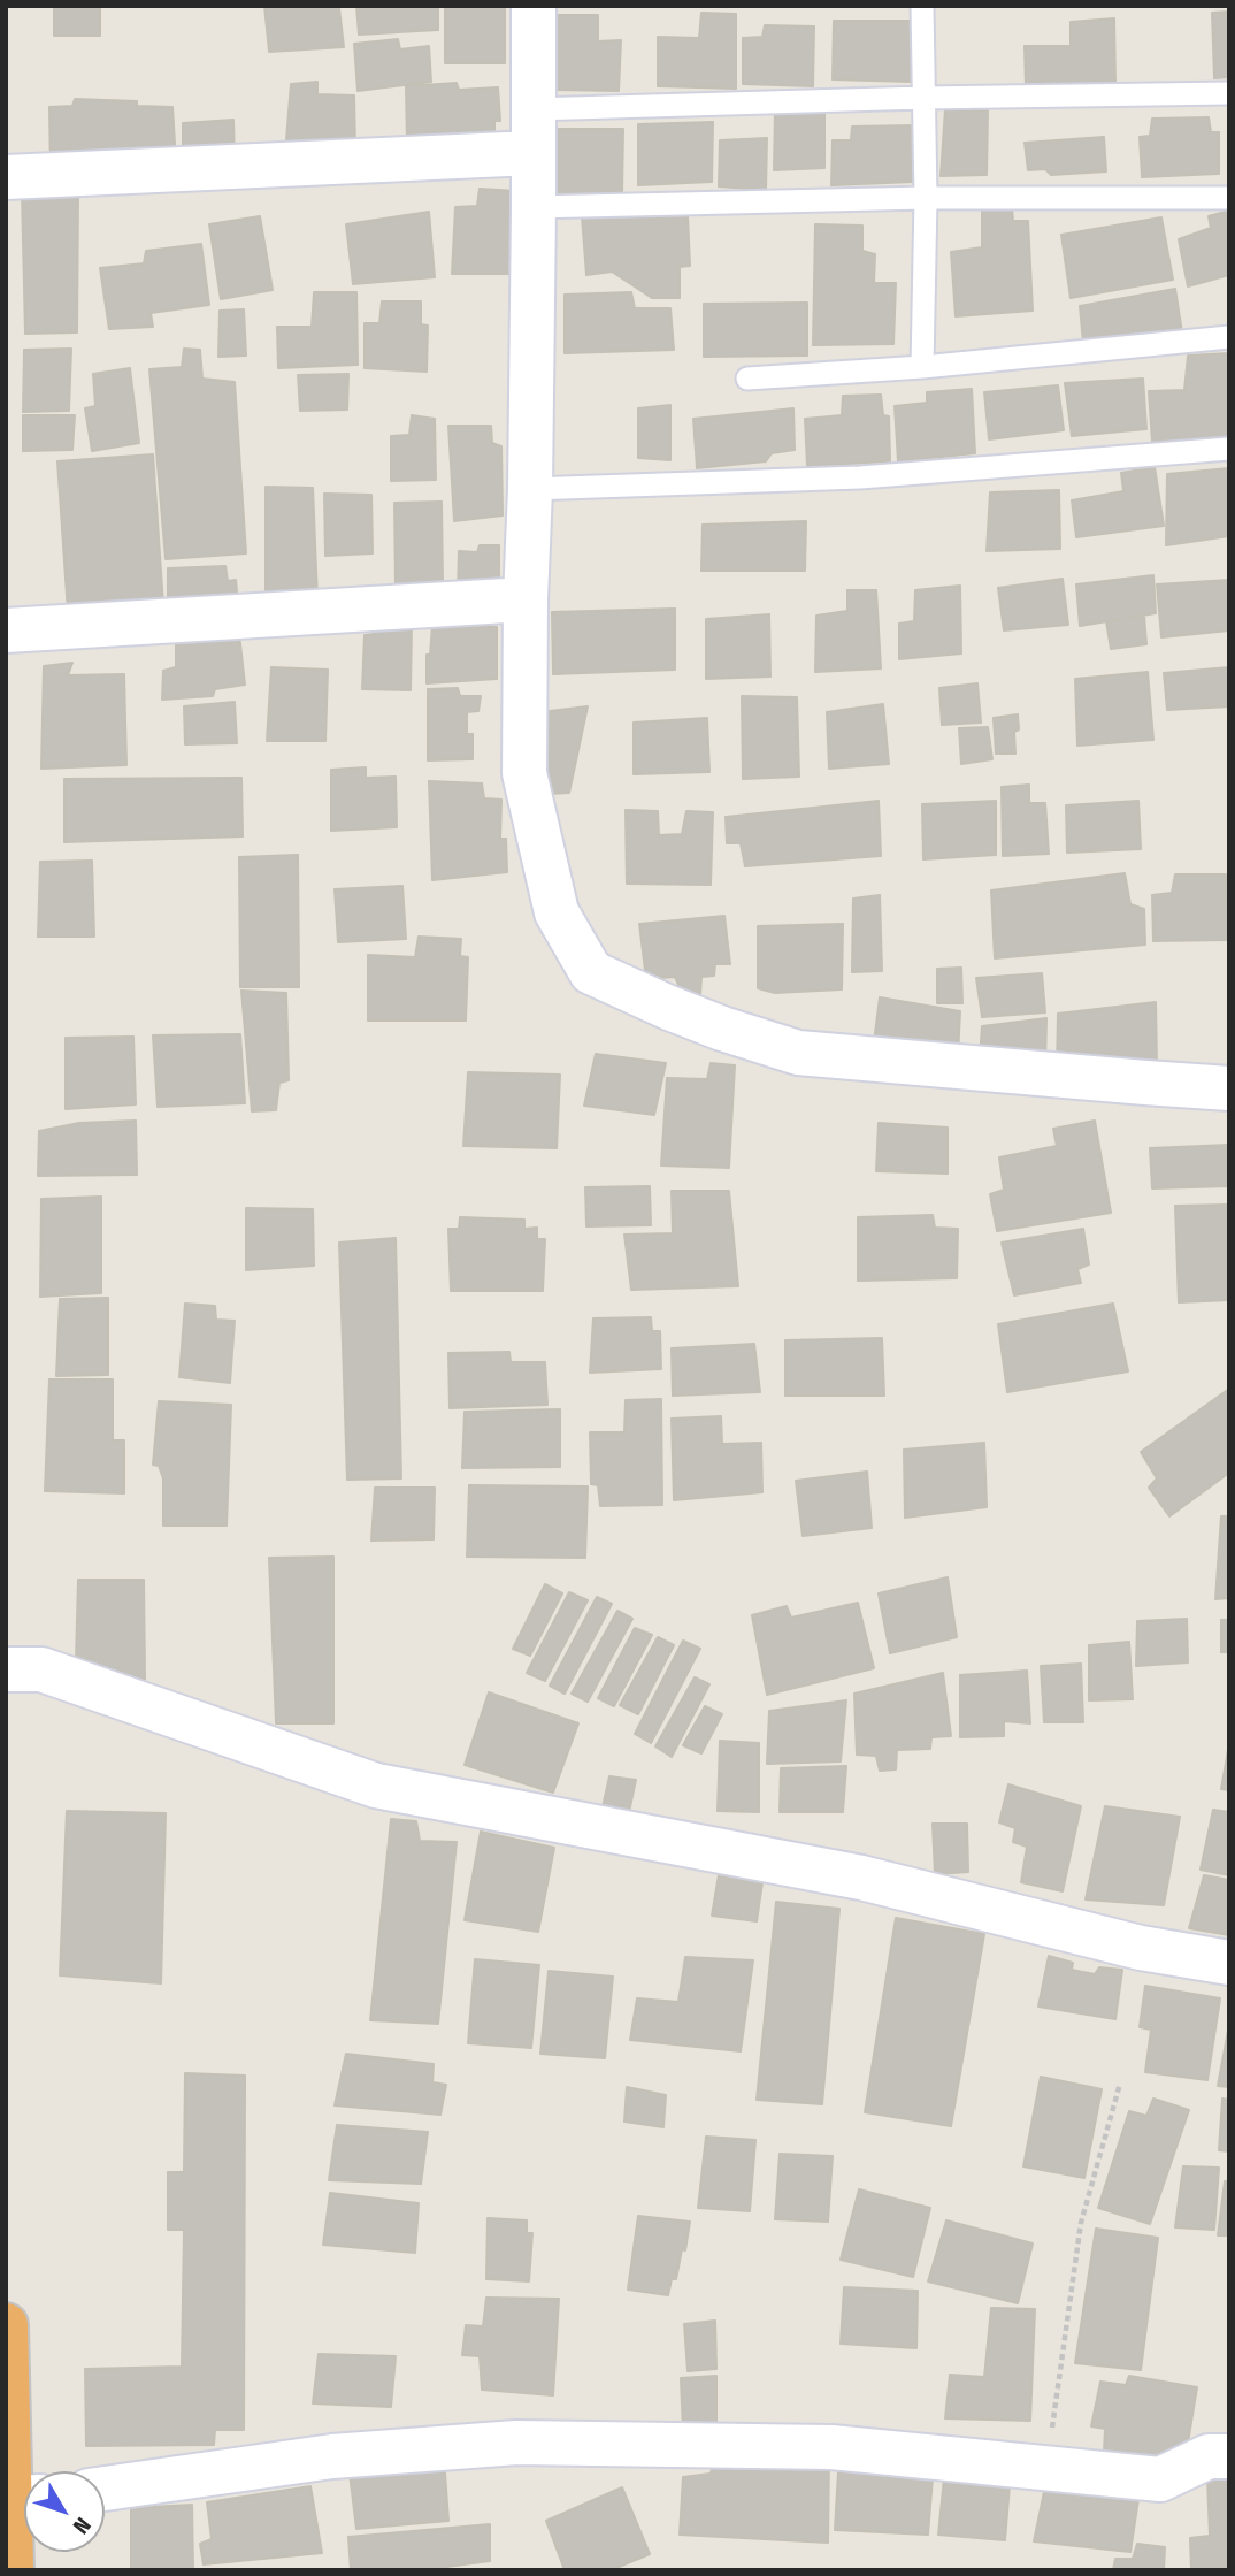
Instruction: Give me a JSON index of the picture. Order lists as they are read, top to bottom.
{
  "north": "bottom right"
}
